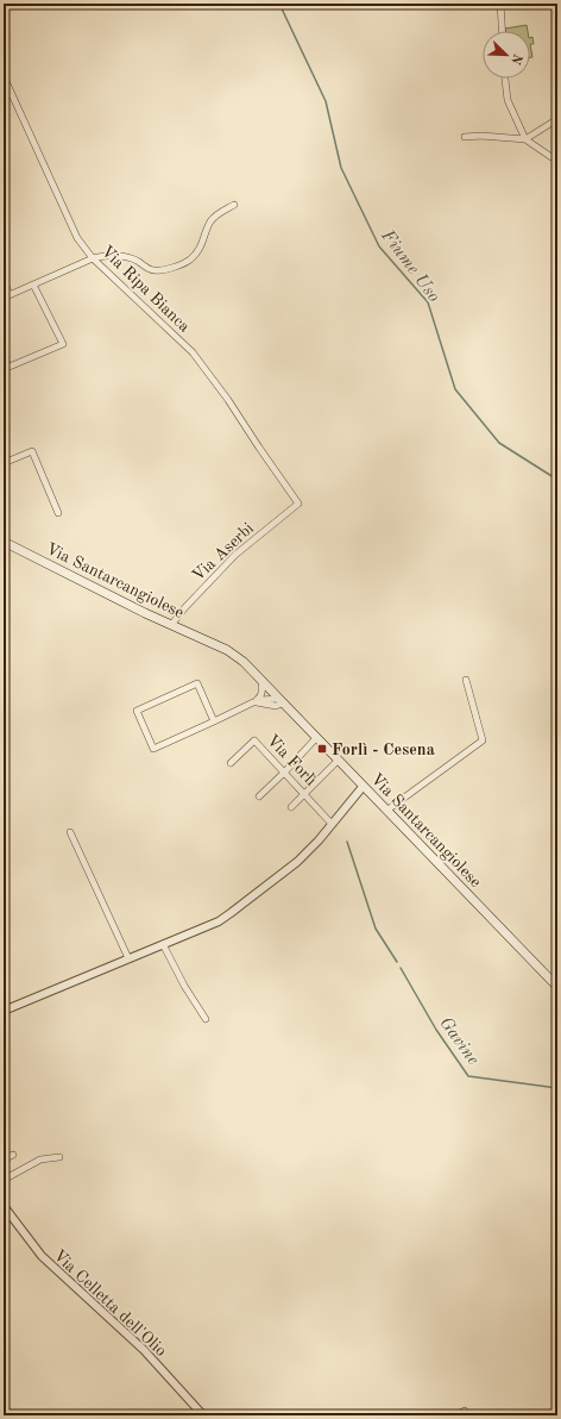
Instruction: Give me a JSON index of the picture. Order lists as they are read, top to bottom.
{
  "streets": {
    "main road": ["Via Santarcangiolese"],
    "street": [
      "Via Ripa Bianca",
      "Via Aserbi",
      "Via Forlì",
      "Via Celletta dell'Olio"
    ]
  },
  "crossings": [
    ["Via Ripa Bianca", "Via Aserbi"],
    ["Via Aserbi", "Via Santarcangiolese"]
  ],
  "water": ["Fiume Uso", "Gavine"],
  "places": {
    "transit": ["Forlì - Cesena"]
  },
  "north": "bottom right"
}
